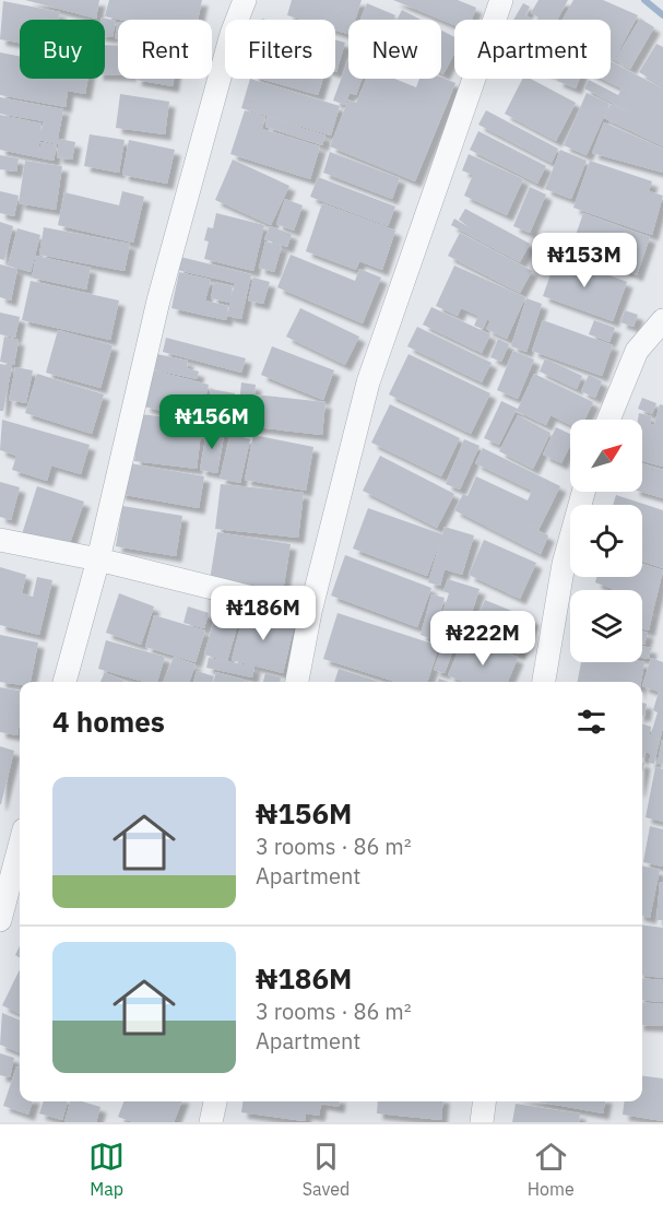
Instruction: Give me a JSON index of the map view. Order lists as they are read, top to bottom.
{
  "north": "top right",
  "page": {
    "chip": [
      "Buy",
      "Rent",
      "Filters",
      "New",
      "Apartment"
    ],
    "price": [
      "₦153M",
      "₦156M",
      "₦186M",
      "₦222M"
    ],
    "heading": "4 homes",
    "list": [
      {
        "name": "₦156M",
        "note": "3 rooms · 86 m² · Apartment"
      },
      {
        "name": "₦186M",
        "note": "3 rooms · 86 m² · Apartment"
      }
    ],
    "tabs": ["Map", "Saved", "Home"]
  }
}
